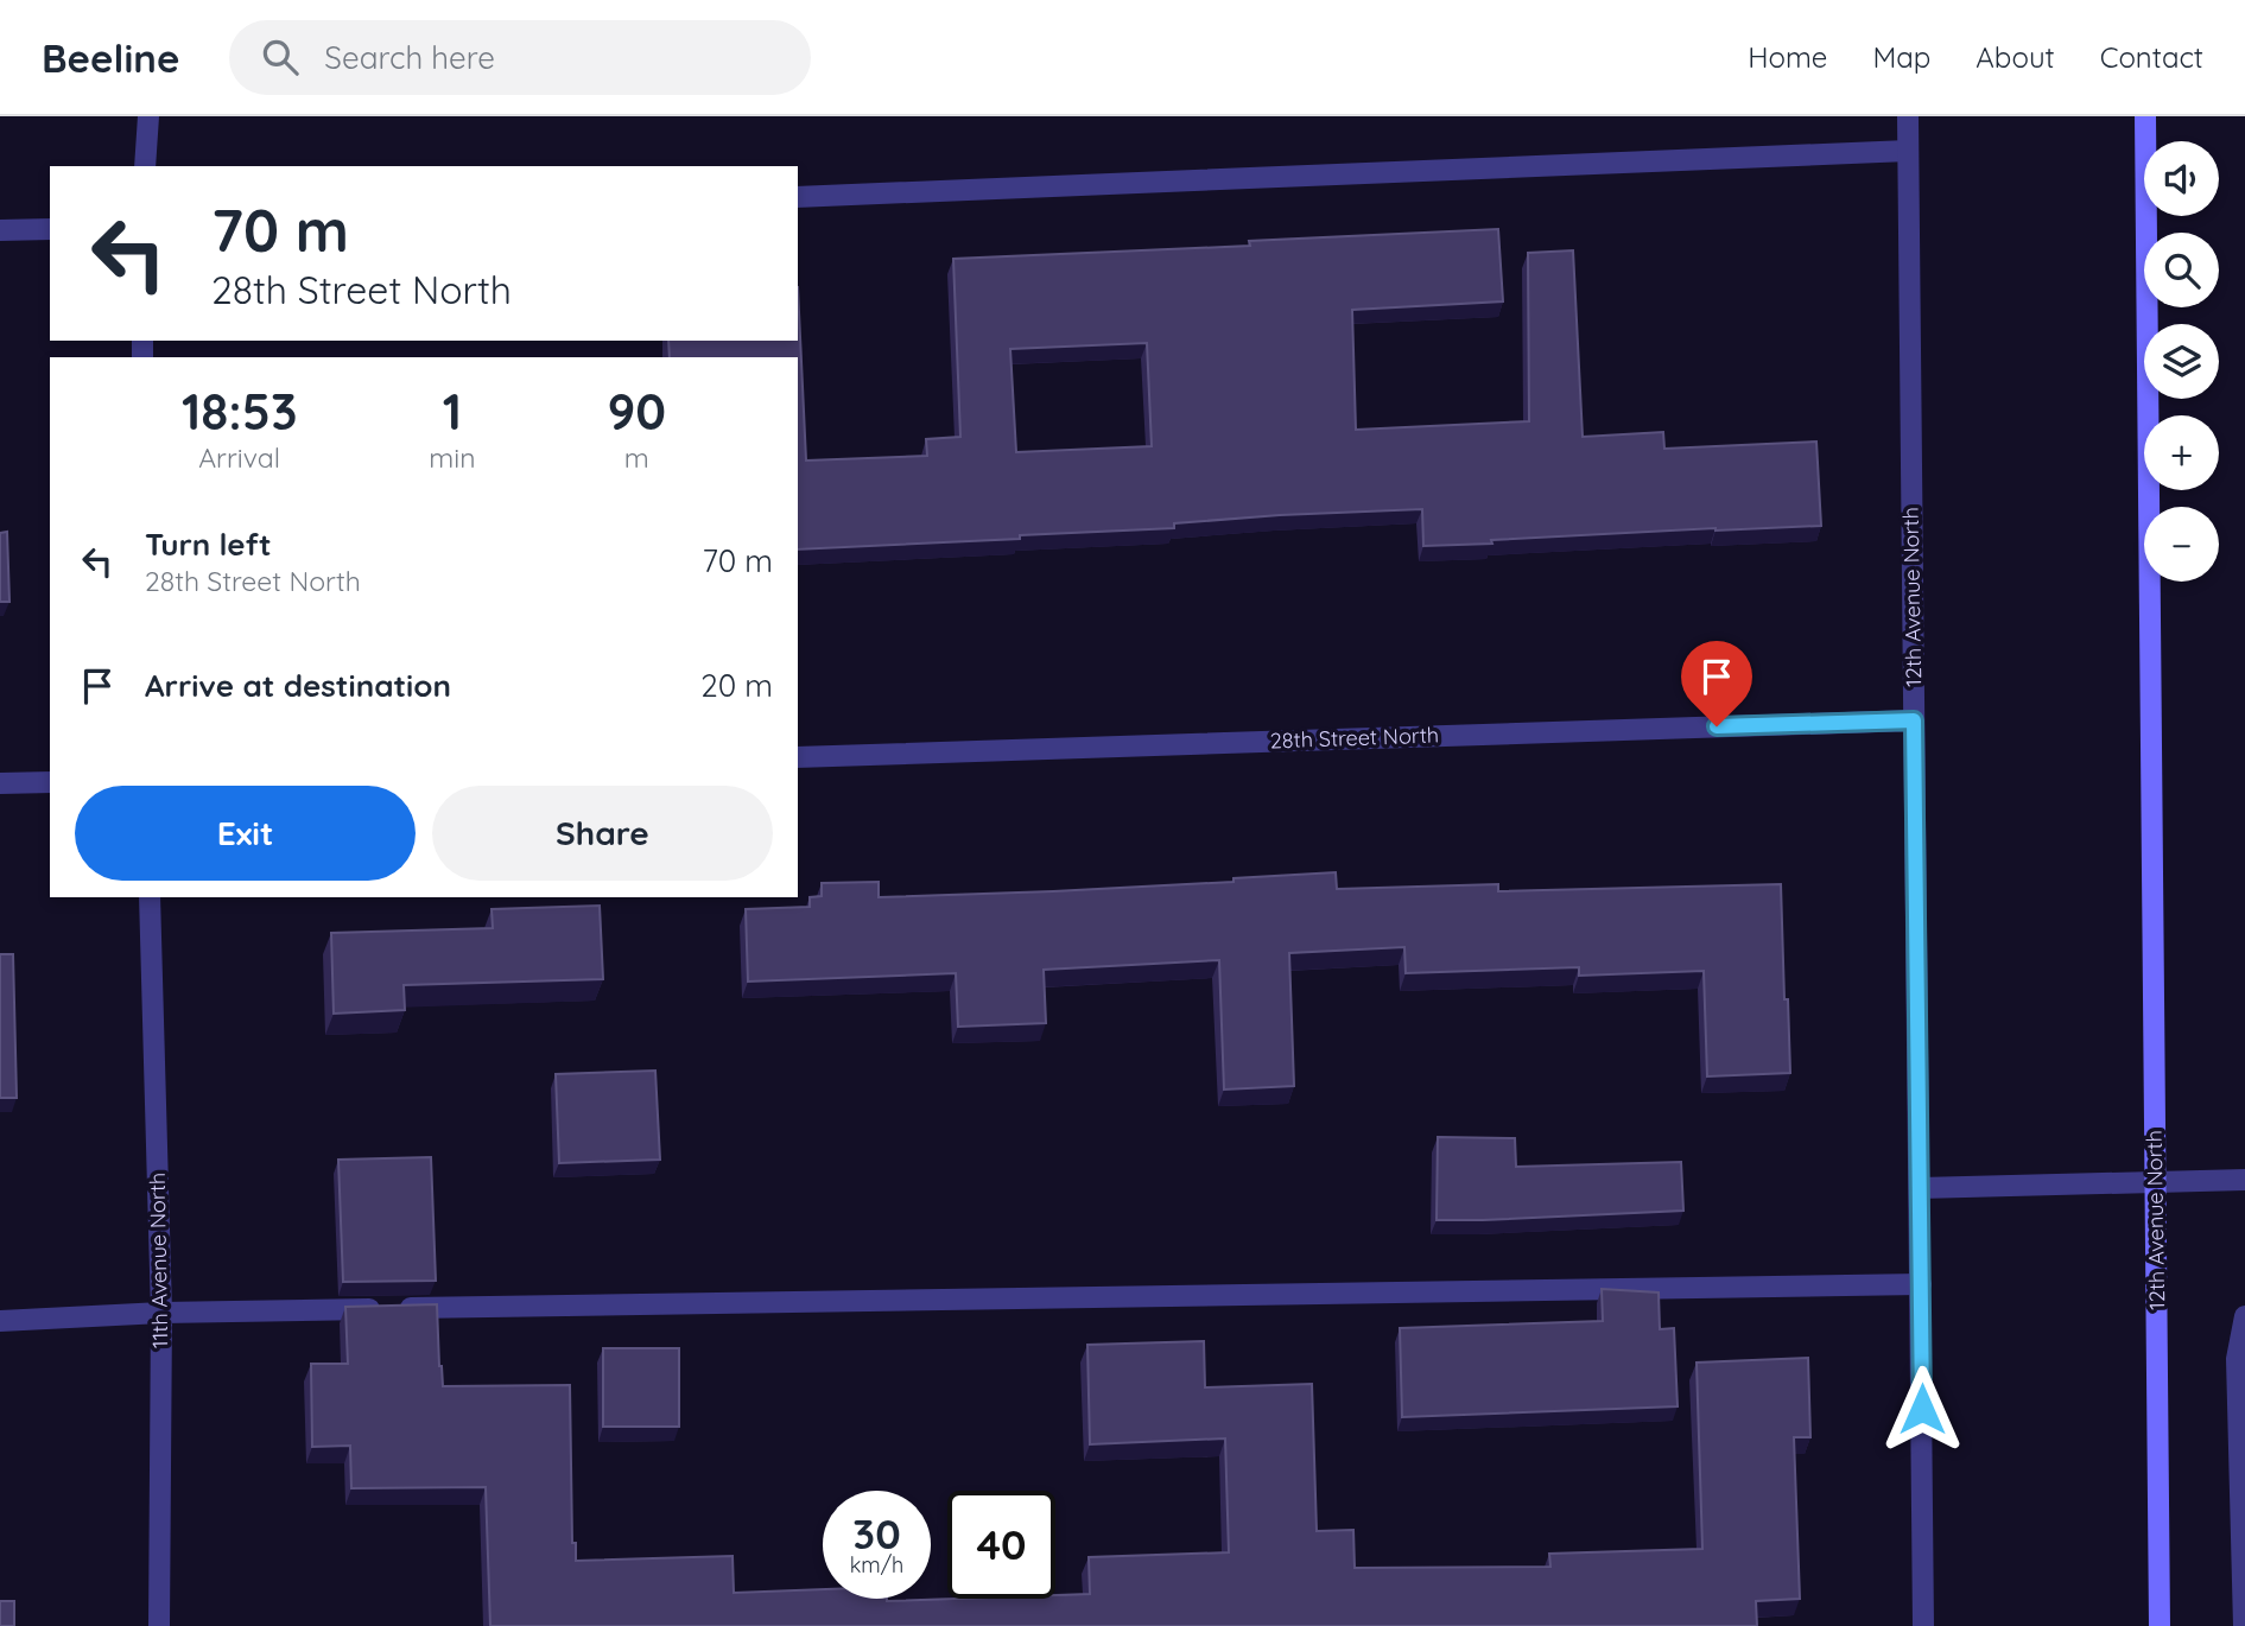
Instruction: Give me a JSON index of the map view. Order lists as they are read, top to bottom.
{
  "streets": {
    "main road": ["12th Avenue North"],
    "street": ["28th Street North", "11th Avenue North"]
  },
  "crossings": [
    ["12th Avenue North", "28th Street North"]
  ],
  "page": {
    "header": "Beeline",
    "search": "Search here",
    "nav": [
      "Home",
      "Map",
      "About",
      "Contact"
    ],
    "map_buttons": ["+", "−"],
    "turn": ["70 m", "28th Street North"],
    "eta": [
      "18:53",
      "Arrival",
      "1",
      "min",
      "90",
      "m"
    ],
    "list": [
      {
        "name": "Turn left",
        "note": "28th Street North",
        "value": "70 m"
      },
      {
        "name": "Arrive at destination",
        "value": "20 m"
      }
    ],
    "buttons": ["Exit", "Share"],
    "speed": "30 km/h",
    "limit": "40"
  }
}
